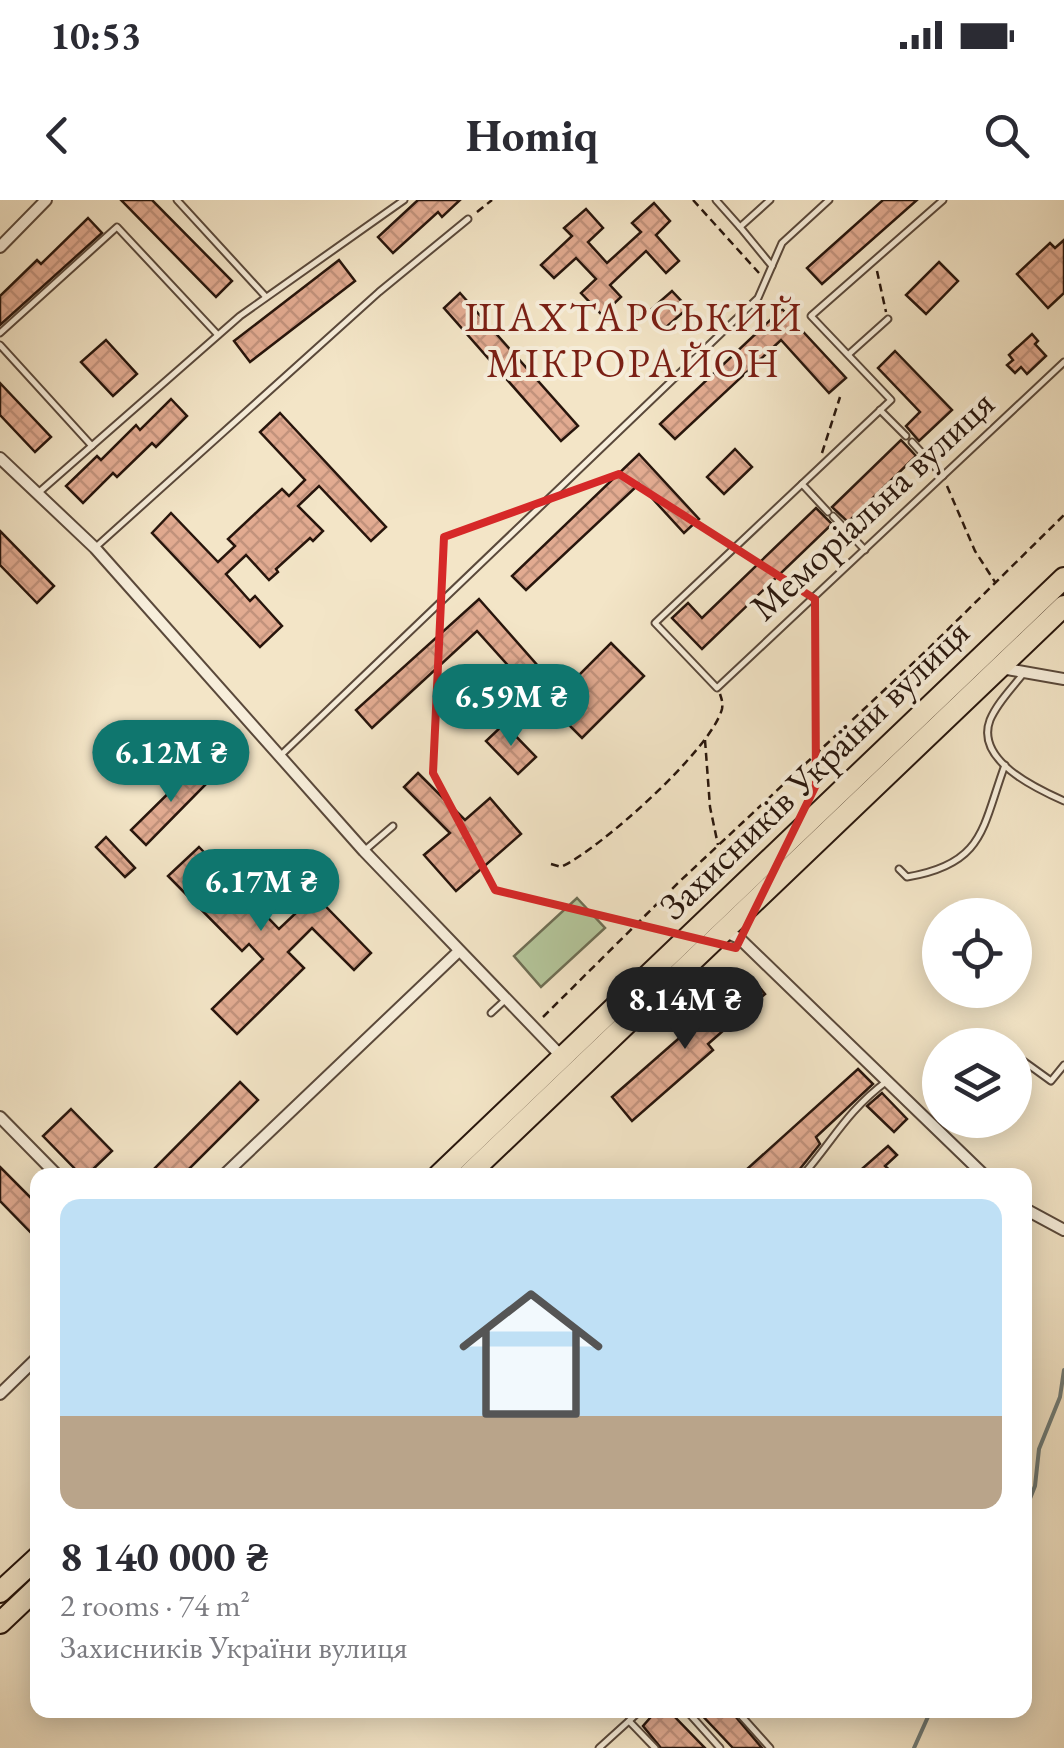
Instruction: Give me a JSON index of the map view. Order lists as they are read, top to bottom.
{
  "streets": {
    "highway": ["Захисників України вулиця"],
    "lane": ["Меморіальна вулиця"]
  },
  "districts": ["ШАХТАРСЬКИЙ МІКРОРАЙОН"],
  "page": {
    "status": "10:53",
    "header": "Homiq",
    "price": [
      "6.59M ₴",
      "6.12M ₴",
      "6.17M ₴",
      "8.14M ₴"
    ],
    "list": [
      {
        "name": "8 140 000 ₴",
        "note": "2 rooms · 74 m² · Захисників України вулиця"
      }
    ]
  }
}
